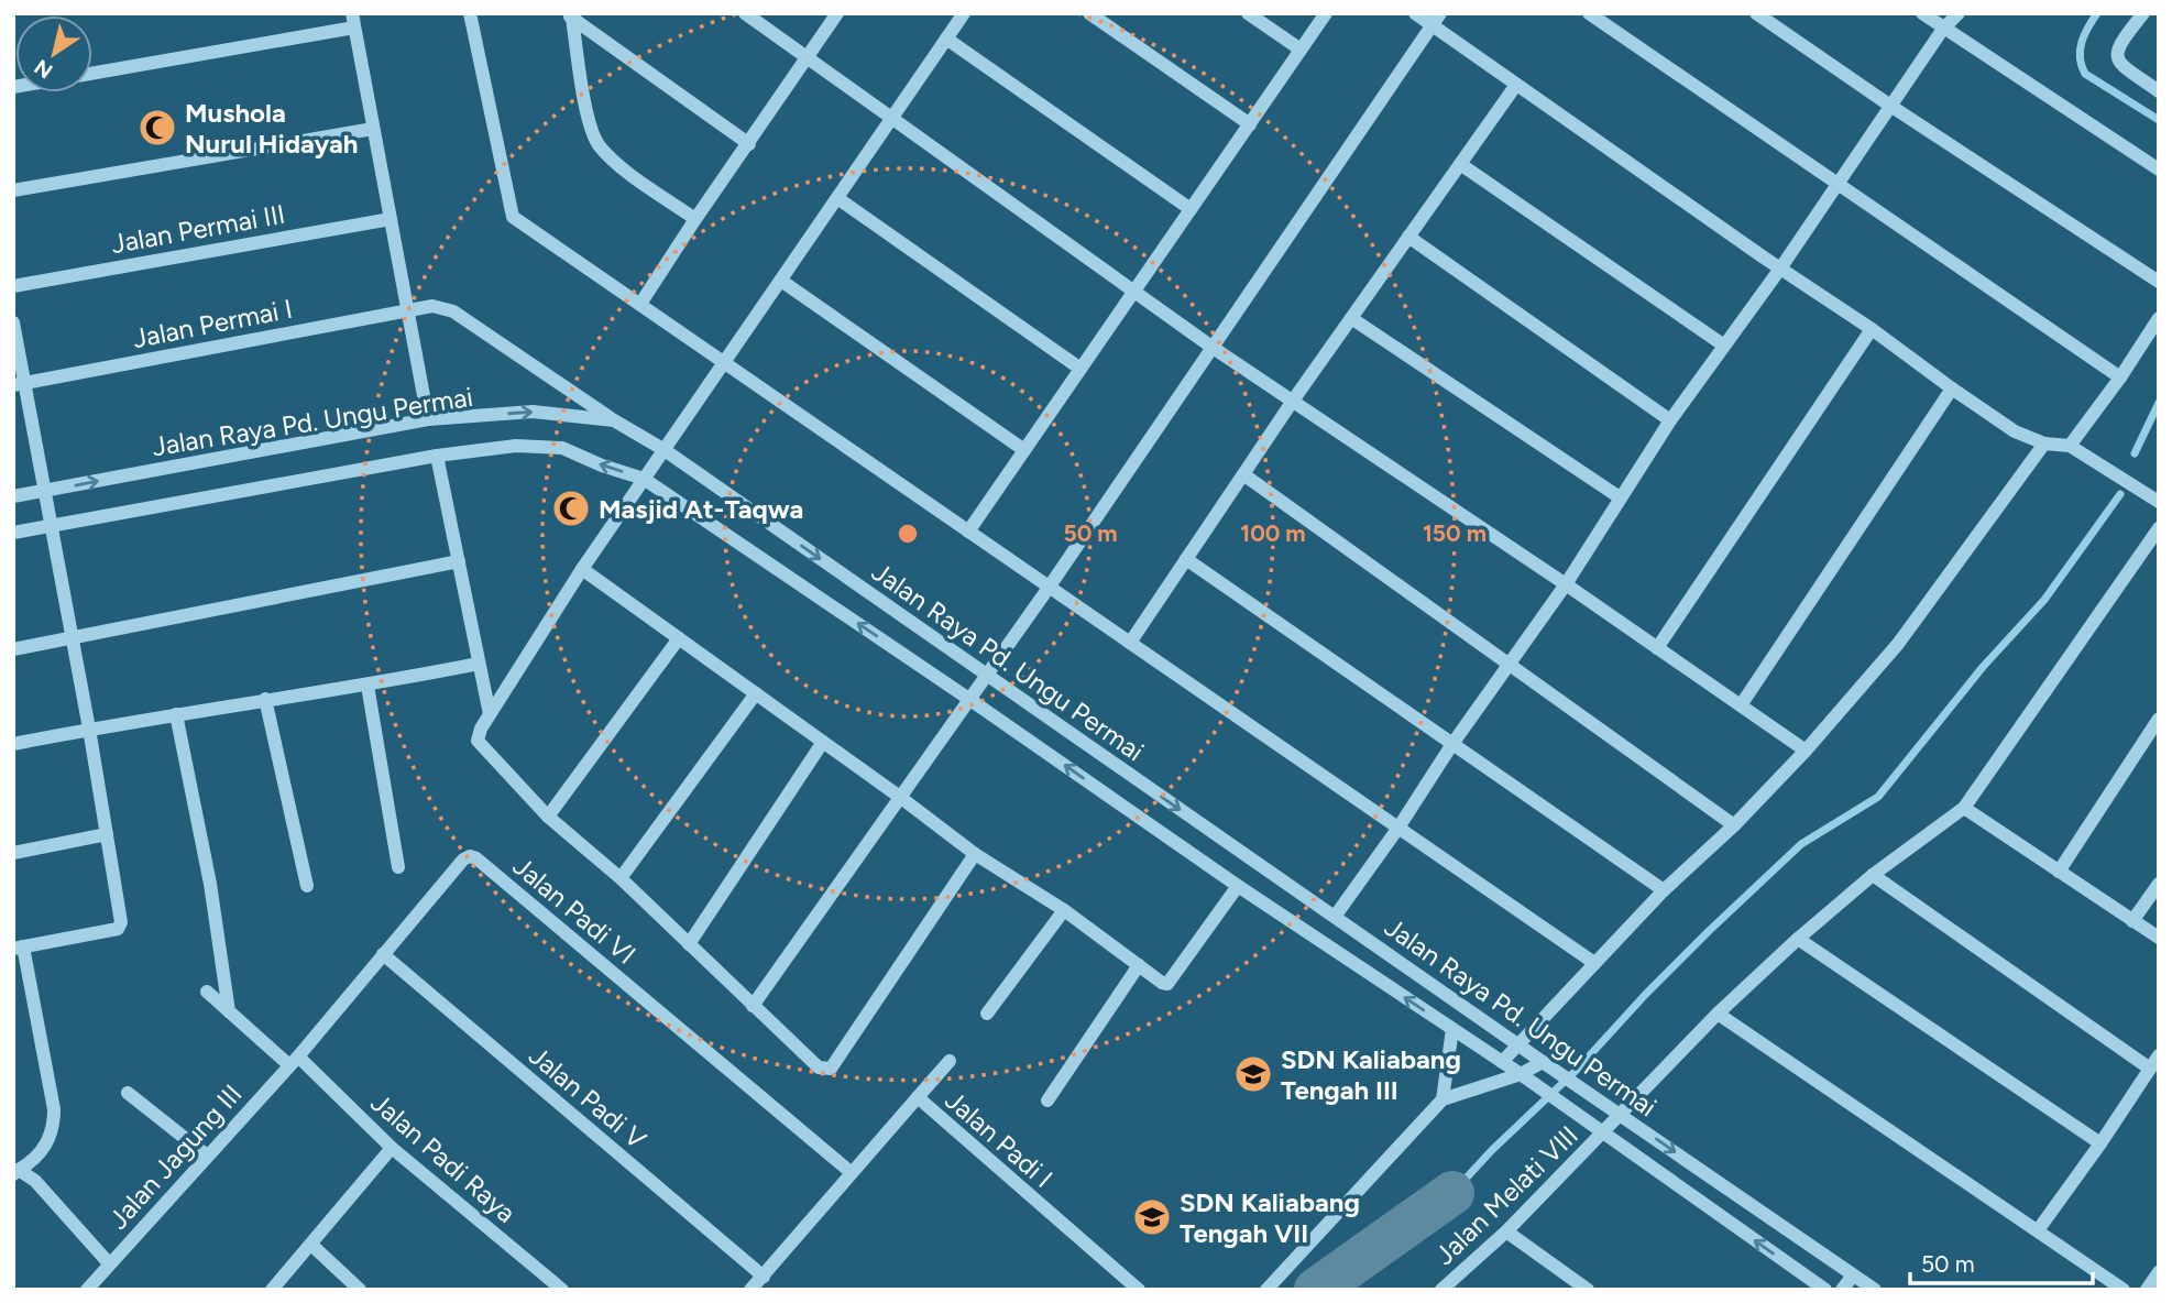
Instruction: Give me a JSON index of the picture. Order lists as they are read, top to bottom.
{
  "streets": {
    "street": [
      "Jalan Permai III",
      "Jalan Permai I",
      "Jalan Raya Pd. Ungu Permai",
      "Jalan Padi VI",
      "Jalan Padi V",
      "Jalan Padi I",
      "Jalan Jagung III",
      "Jalan Padi Raya",
      "Jalan Melati VIII"
    ]
  },
  "crossings": [
    ["Jalan Permai I", "Jalan Raya Pd. Ungu Permai"],
    ["Jalan Raya Pd. Ungu Permai", "Jalan Melati VIII"],
    ["Jalan Padi VI", "Jalan Padi V"],
    ["Jalan Padi VI", "Jalan Padi I"],
    ["Jalan Padi VI", "Jalan Jagung III"],
    ["Jalan Padi VI", "Jalan Padi Raya"],
    ["Jalan Padi V", "Jalan Padi I"],
    ["Jalan Jagung III", "Jalan Padi Raya"]
  ],
  "places": {
    "mosque": ["Mushola Nurul Hidayah", "Masjid At-Taqwa"],
    "school or university": ["SDN Kaliabang Tengah III", "SDN Kaliabang Tengah VII"]
  },
  "scale_bar": "50 m",
  "north": "bottom left",
  "rings": ["50 m", "100 m", "150 m"]
}
